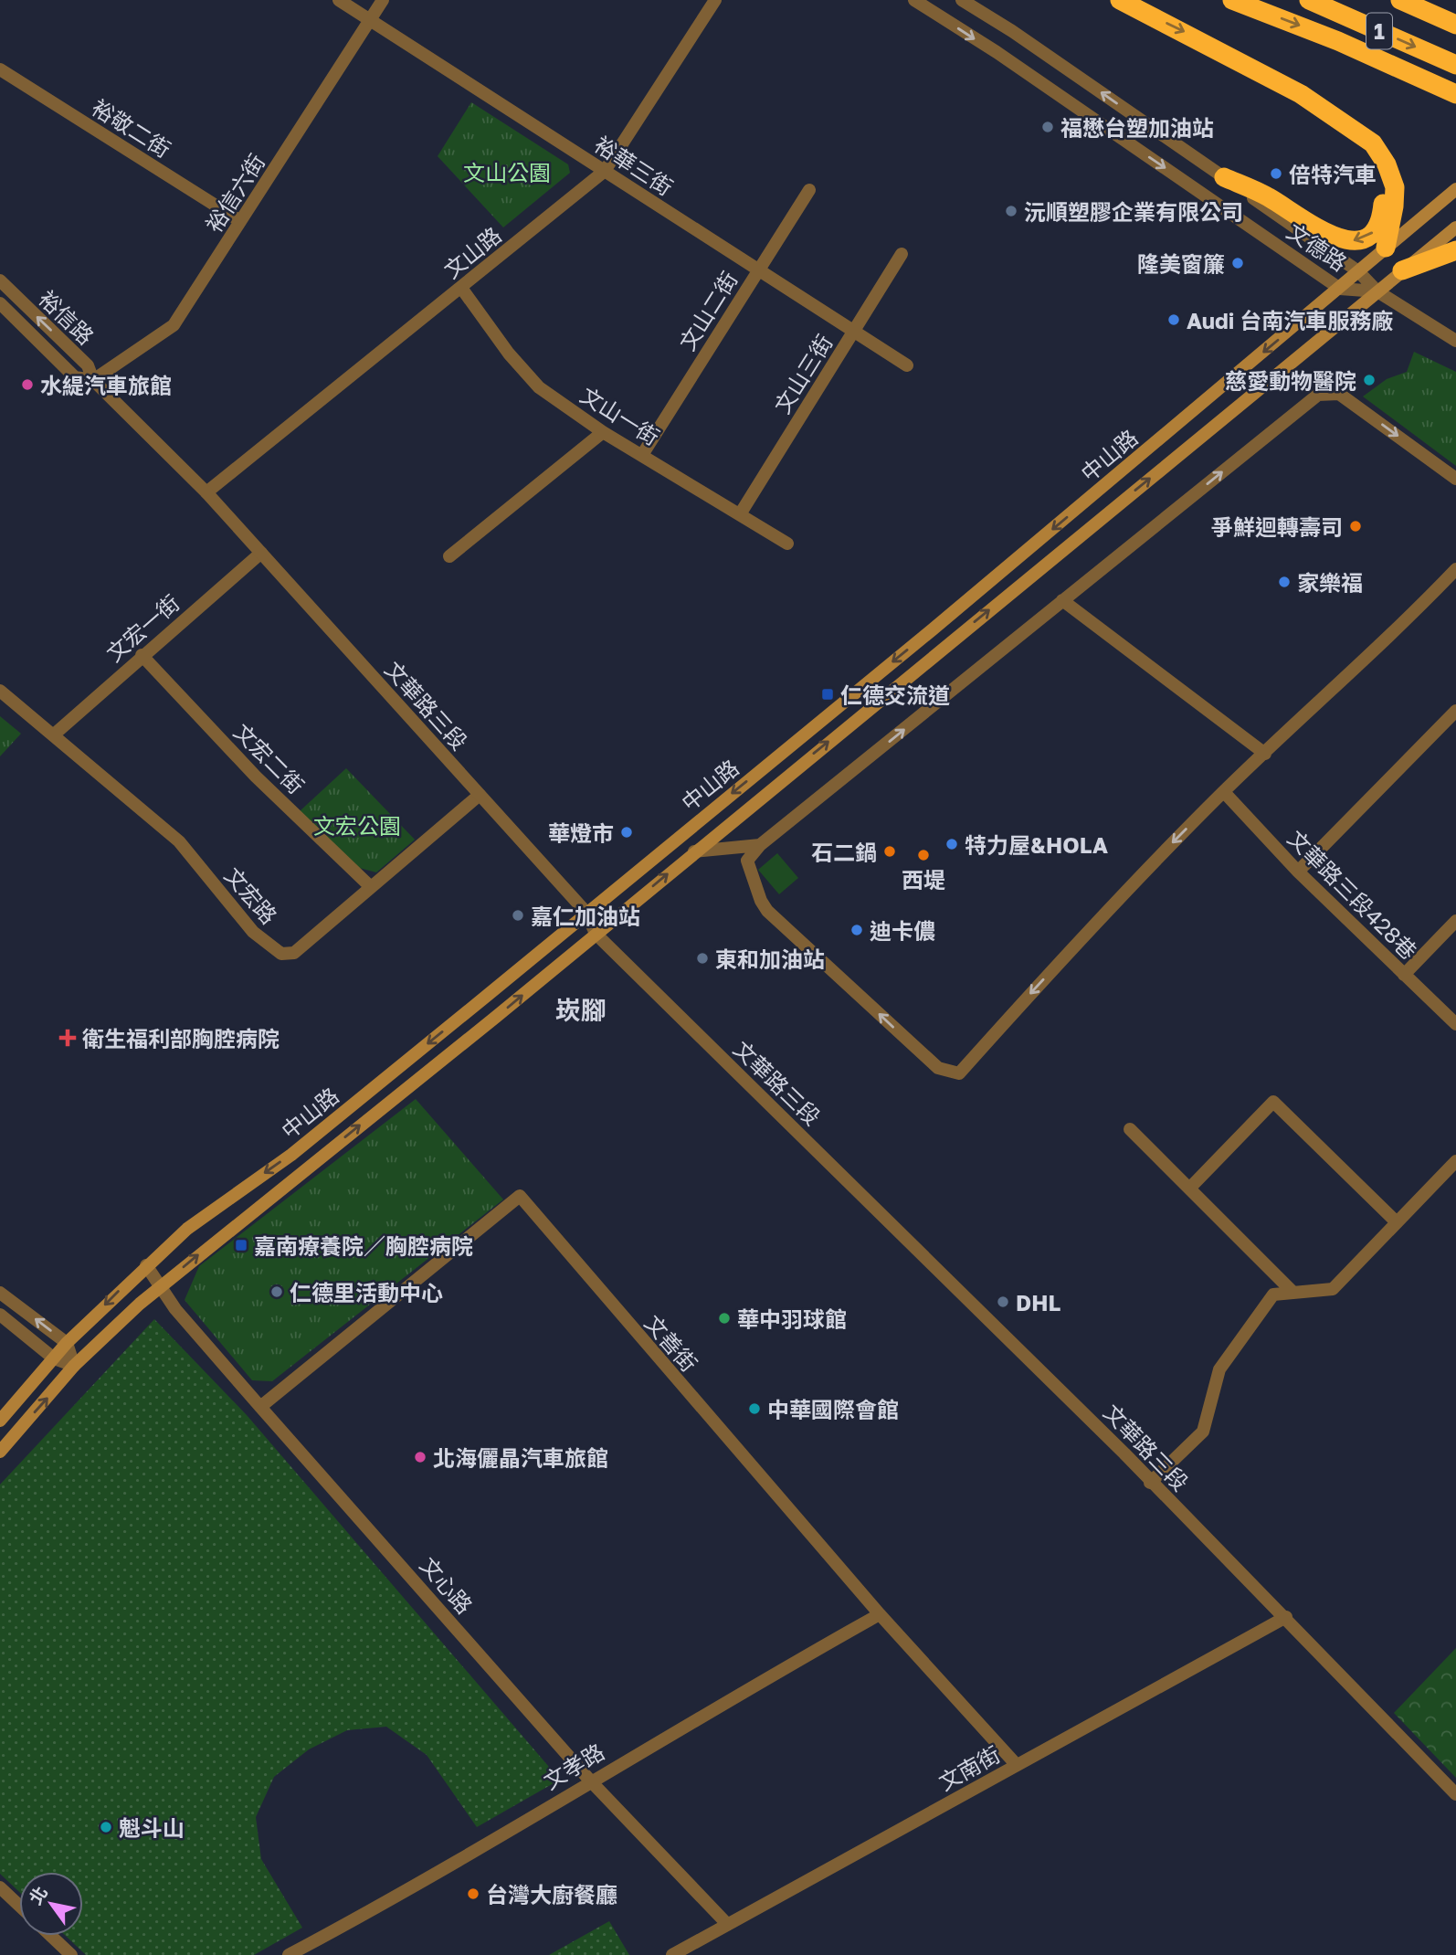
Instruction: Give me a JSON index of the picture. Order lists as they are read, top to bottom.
{
  "streets": {
    "highway": ["1"],
    "main road": ["中山路"],
    "street": [
      "裕敬二街",
      "裕華三街",
      "裕信六街",
      "文德路",
      "文山路",
      "文山二街",
      "裕信路",
      "文山三街",
      "文山一街",
      "文宏一街",
      "文華路三段",
      "文宏二街",
      "文華路三段428巷",
      "文宏路",
      "文善街",
      "文心路",
      "文孝路",
      "文南街"
    ]
  },
  "crossings": [
    ["裕敬二街", "裕信六街"],
    ["裕華三街", "裕信六街"],
    ["裕華三街", "文山路"],
    ["裕華三街", "文山二街"],
    ["裕華三街", "文山三街"],
    ["裕信六街", "裕信路"],
    ["裕信六街", "文華路三段"],
    ["文德路", "中山路"],
    ["文山路", "文山一街"],
    ["文山路", "文華路三段"],
    ["文山二街", "文山一街"],
    ["裕信路", "文華路三段"],
    ["文山三街", "文山一街"],
    ["中山路", "文華路三段"],
    ["中山路", "文心路"],
    ["文宏一街", "文華路三段"],
    ["文宏一街", "文宏二街"],
    ["文宏一街", "文宏路"],
    ["文華路三段", "文宏路"],
    ["文華路三段", "文南街"],
    ["文宏二街", "文宏路"],
    ["文善街", "文心路"],
    ["文善街", "文孝路"],
    ["文善街", "文南街"],
    ["文心路", "文孝路"],
    ["文心路", "文南街"]
  ],
  "districts": ["崁腳"],
  "parks": ["文山公園", "文宏公園"],
  "places": {
    "other": [
      "福懋台塑加油站",
      "倍特汽車",
      "沅順塑膠企業有限公司",
      "隆美窗簾",
      "Audi 台南汽車服務廠",
      "慈愛動物醫院",
      "水緹汽車旅館",
      "爭鮮迴轉壽司",
      "家樂福",
      "華燈市",
      "特力屋&HOLA",
      "石二鍋",
      "西堤",
      "嘉仁加油站",
      "迪卡儂",
      "東和加油站",
      "仁德里活動中心",
      "DHL",
      "華中羽球館",
      "中華國際會館",
      "北海儷晶汽車旅館",
      "魁斗山",
      "台灣大廚餐廳"
    ],
    "transit": ["仁德交流道", "嘉南療養院／胸腔病院"],
    "health": ["衛生福利部胸腔病院"]
  },
  "north": "top left"
}
